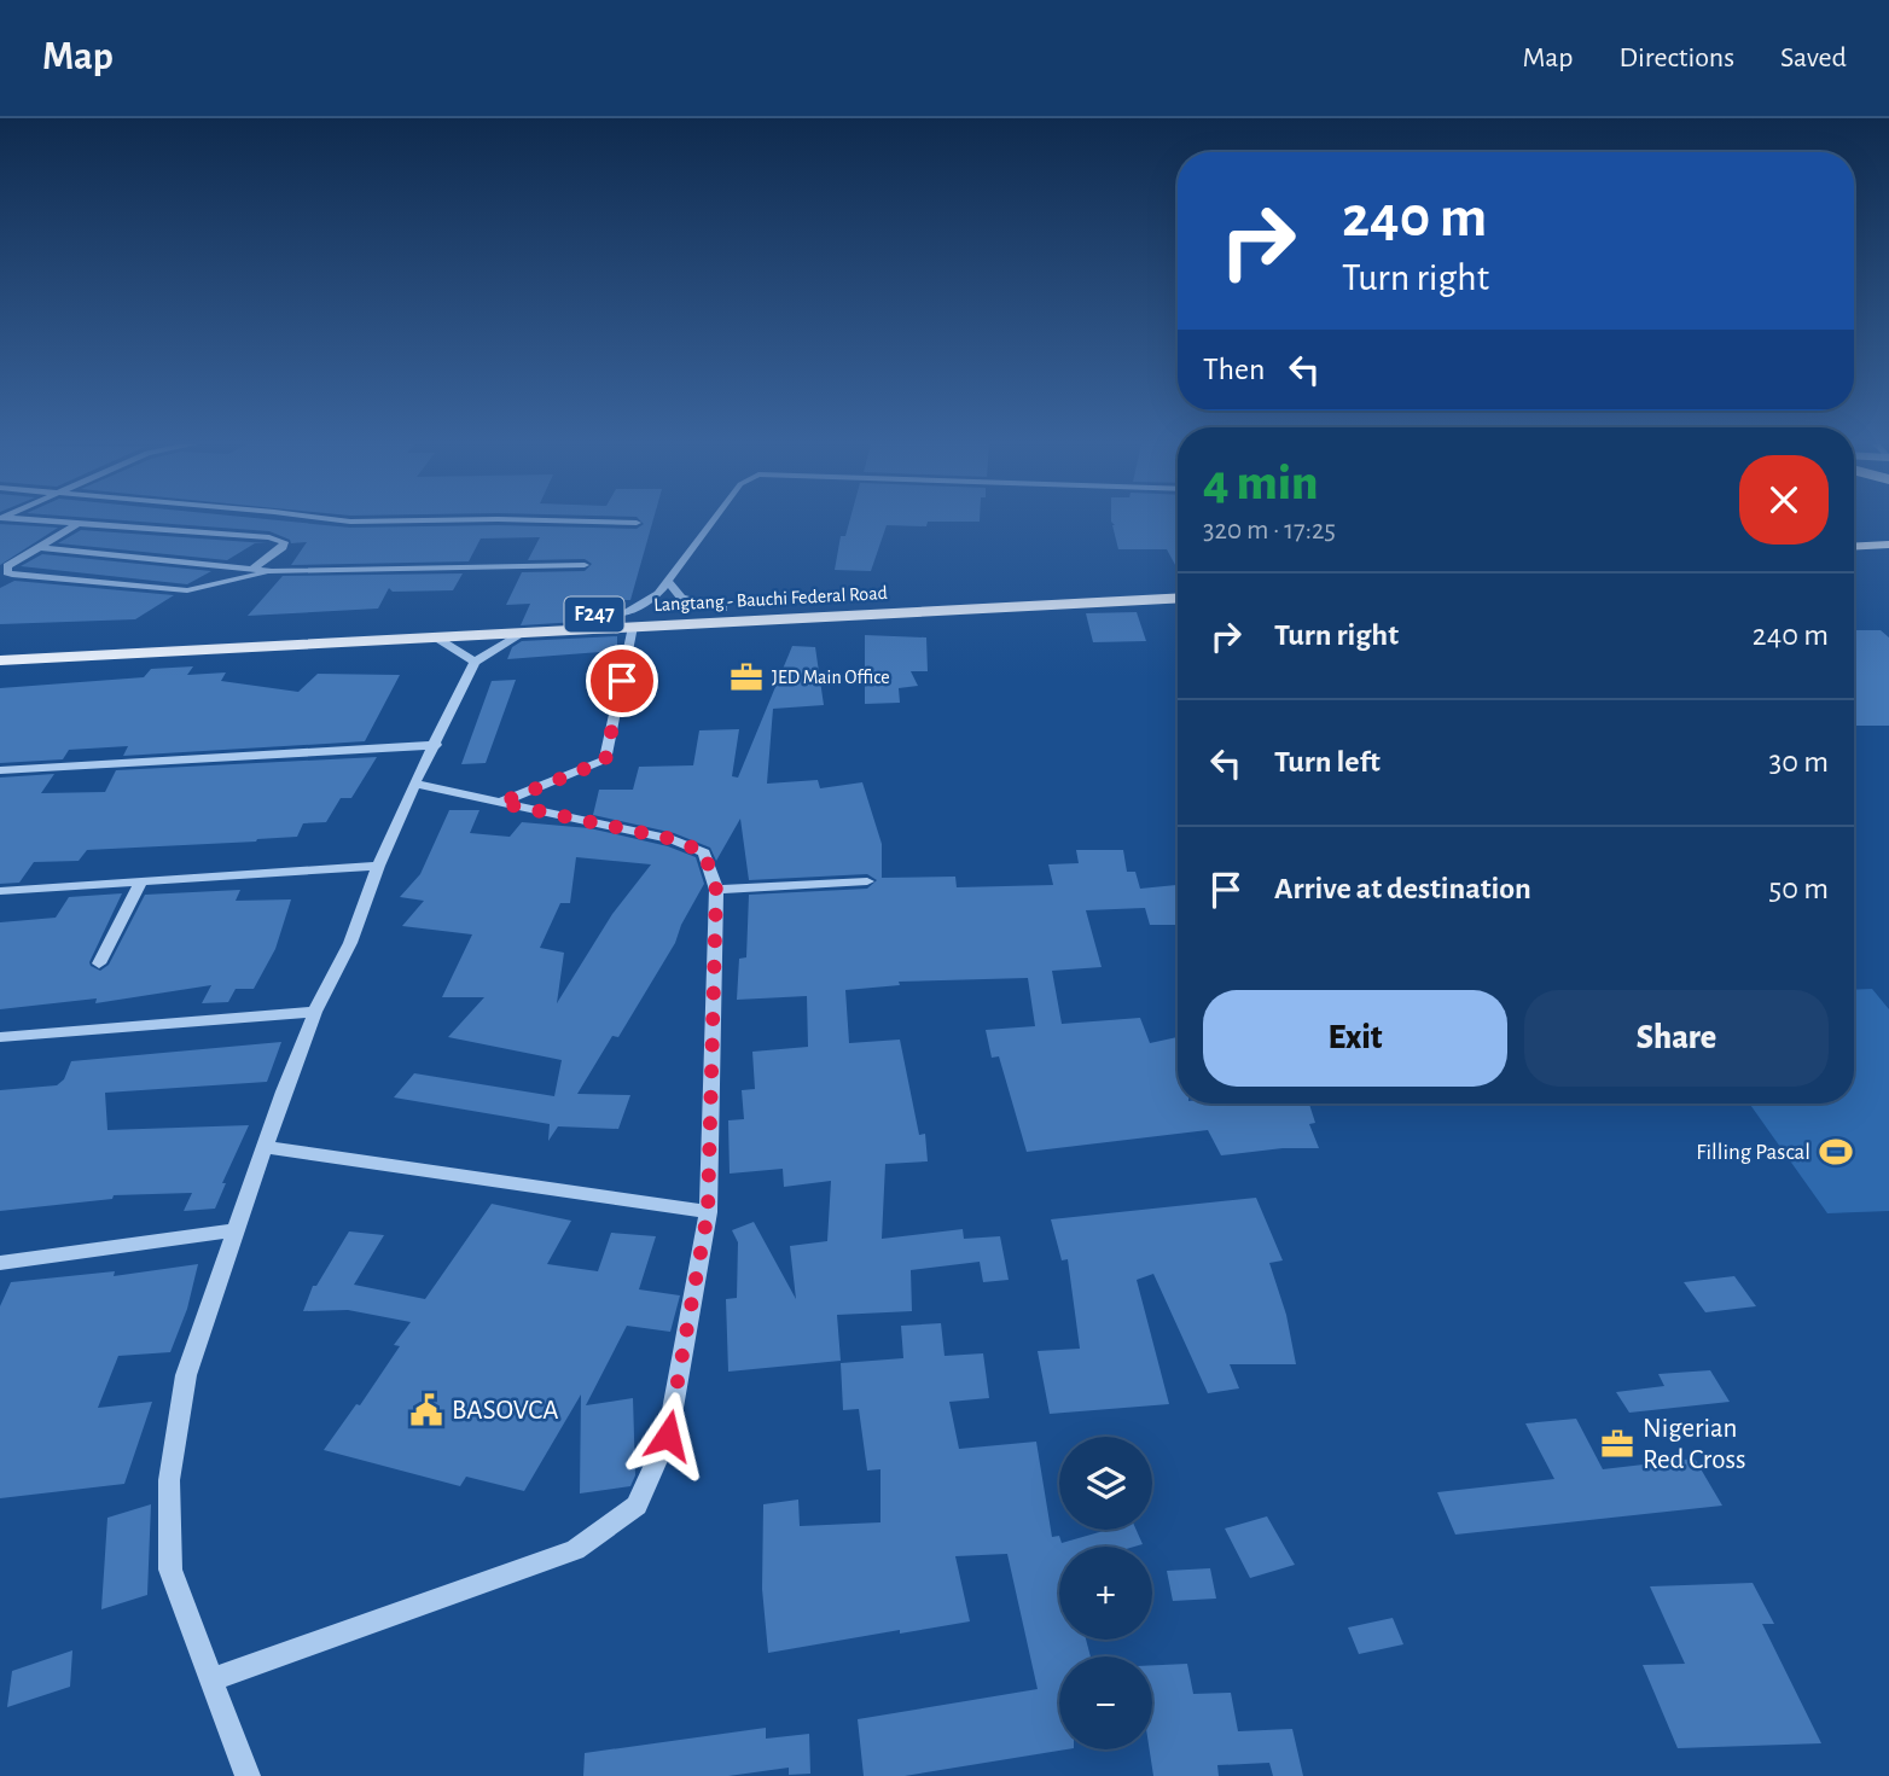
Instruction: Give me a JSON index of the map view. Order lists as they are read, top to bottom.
{
  "streets": {
    "main road": ["Langtang - Bauchi Federal Road", "F247"]
  },
  "places": {
    "office": ["JED Main Office", "Nigerian Red Cross"],
    "sports": ["Filling Pascal"],
    "public building": ["BASOVCA"]
  },
  "page": {
    "header": "Map",
    "nav": ["Map", "Directions", "Saved"],
    "turn": ["240 m", "Turn right"],
    "then": "Then",
    "heading": ["4 min", "320 m · 17:25"],
    "list": [
      {
        "name": "Turn right",
        "value": "240 m"
      },
      {
        "name": "Turn left",
        "value": "30 m"
      },
      {
        "name": "Arrive at destination",
        "value": "50 m"
      }
    ],
    "buttons": ["Exit", "Share"],
    "map_buttons": ["+", "−"]
  }
}
